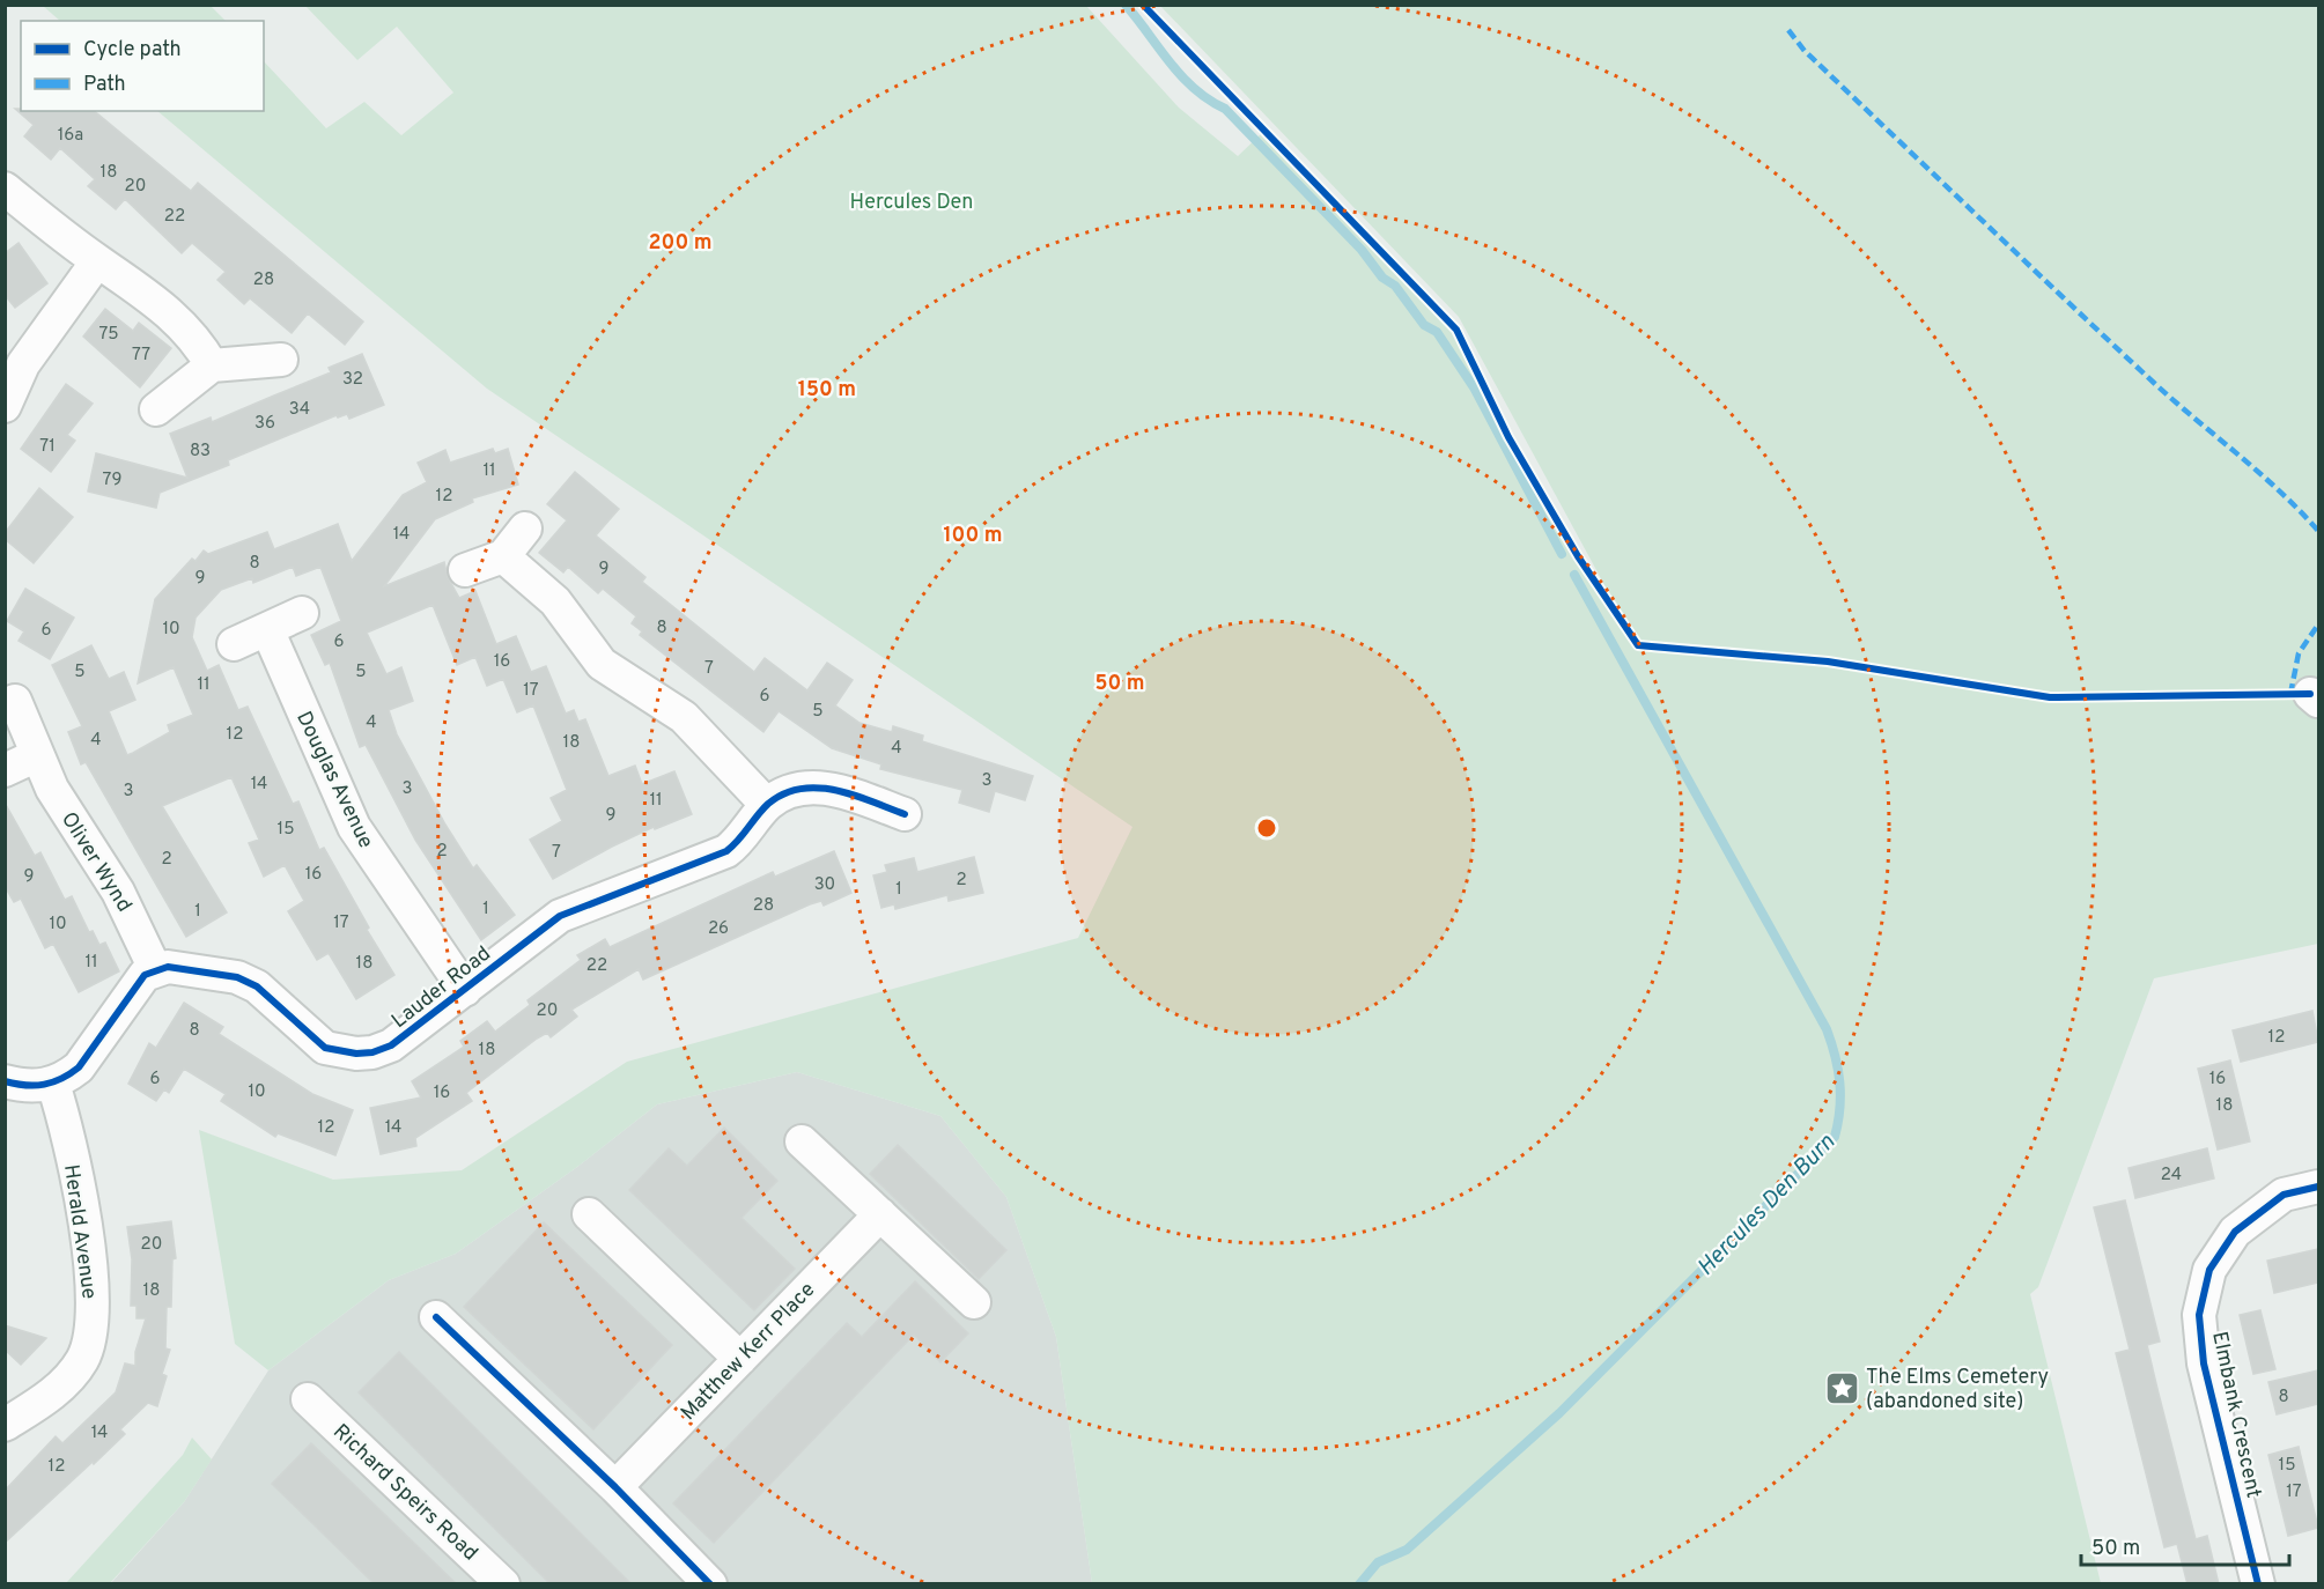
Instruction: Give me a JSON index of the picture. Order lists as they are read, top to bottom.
{
  "streets": {
    "street": [
      "Douglas Avenue",
      "Oliver Wynd",
      "Lauder Road",
      "Herald Avenue",
      "Matthew Kerr Place",
      "Elmbank Crescent",
      "Richard Speirs Road"
    ]
  },
  "crossings": [
    ["Douglas Avenue", "Lauder Road"],
    ["Oliver Wynd", "Lauder Road"]
  ],
  "water": ["Hercules Den Burn"],
  "parks": ["Hercules Den"],
  "places": {
    "place": ["The Elms Cemetery (abandoned site)"]
  },
  "house_numbers": [
    "16a",
    "18",
    "20",
    "22",
    "28",
    "75",
    "77",
    "32",
    "34",
    "36",
    "71",
    "83",
    "11",
    "79",
    "12",
    "14",
    "8",
    "9",
    "9",
    "8",
    "10",
    "6",
    "6",
    "16",
    "7",
    "5",
    "5",
    "11",
    "17",
    "6",
    "5",
    "4",
    "12",
    "4",
    "18",
    "4",
    "3",
    "14",
    "3",
    "3",
    "11",
    "9",
    "15",
    "2",
    "7",
    "2",
    "16",
    "9",
    "2",
    "30",
    "1",
    "28",
    "1",
    "1",
    "17",
    "10",
    "26",
    "11",
    "18",
    "22",
    "20",
    "8",
    "12",
    "18",
    "6",
    "16",
    "10",
    "16",
    "18",
    "12",
    "14",
    "24",
    "20",
    "18",
    "8",
    "14",
    "15",
    "12",
    "17"
  ],
  "legend": ["Cycle path", "Path"],
  "scale_bar": "50 m",
  "rings": [
    "200 m",
    "150 m",
    "100 m",
    "50 m"
  ]
}
